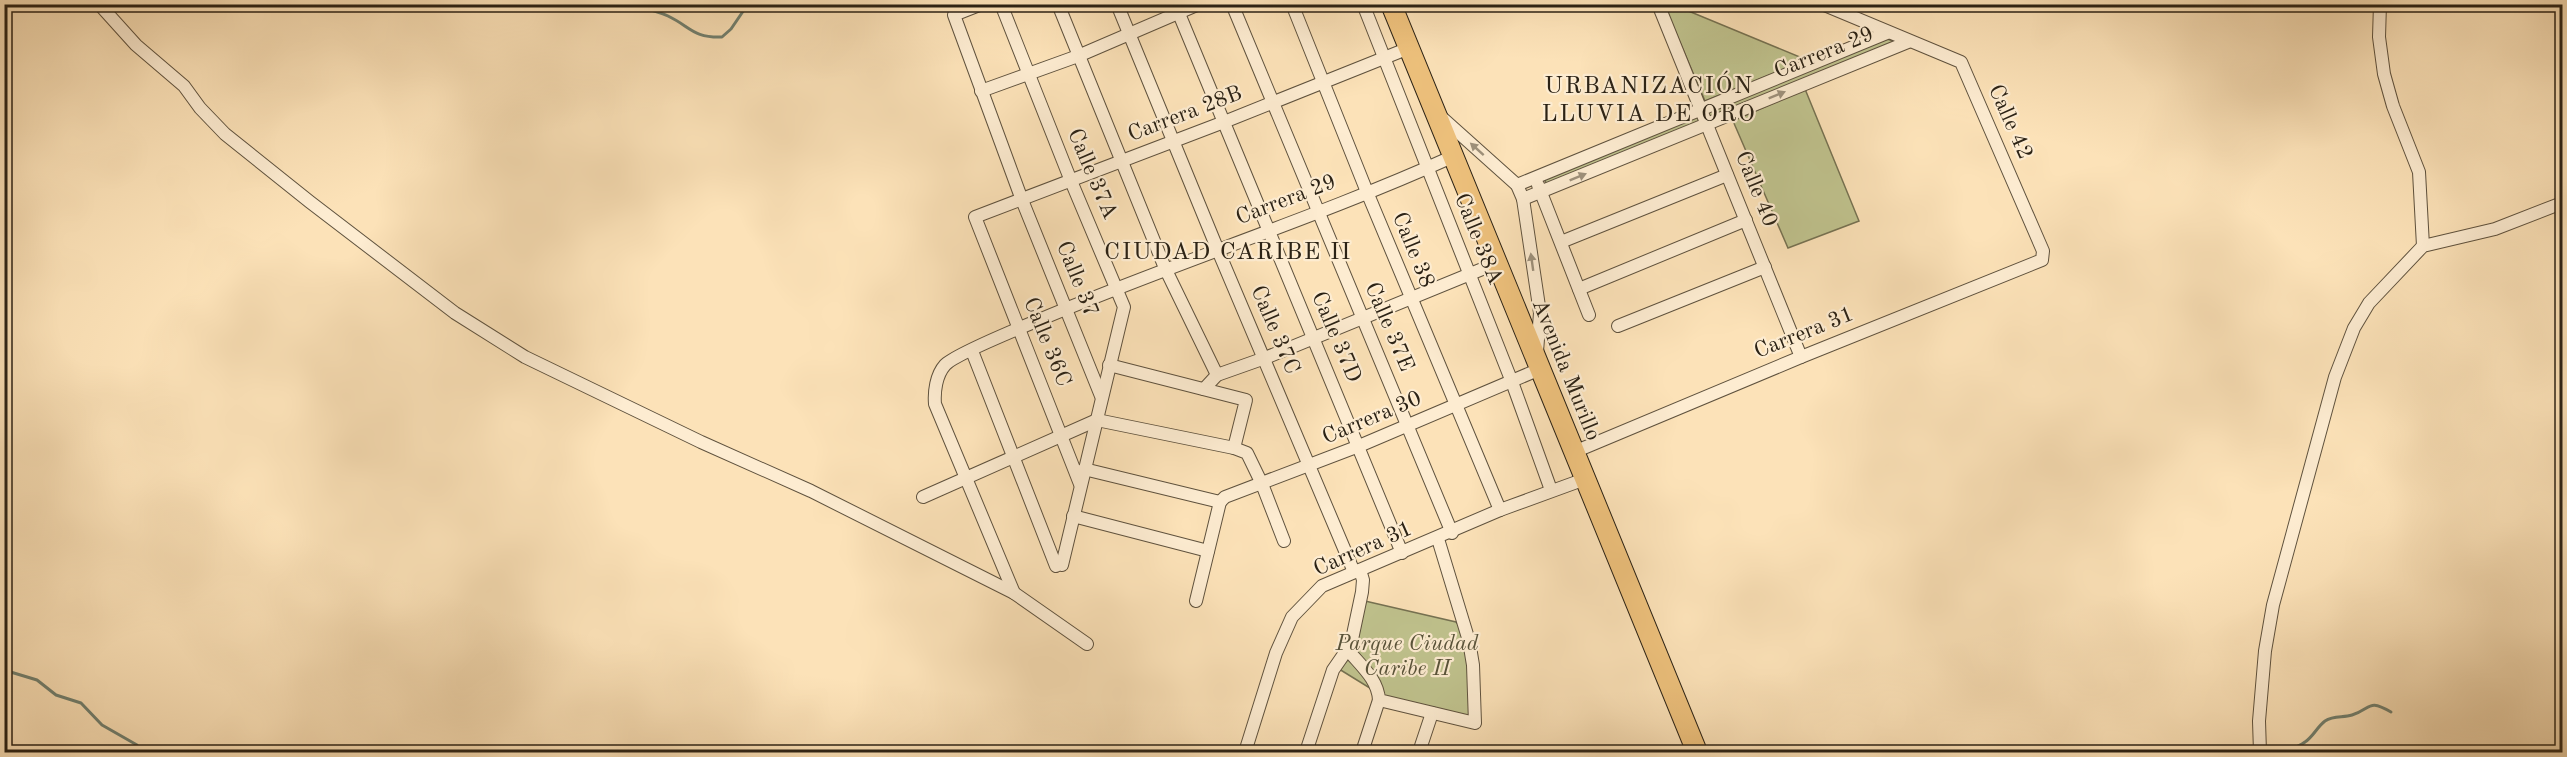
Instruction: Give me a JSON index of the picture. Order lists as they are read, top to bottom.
{
  "streets": {
    "main road": ["Avenida Murillo"],
    "street": [
      "Carrera 29",
      "Carrera 28B",
      "Calle 42",
      "Calle 37A",
      "Calle 40",
      "Calle 38A",
      "Calle 38",
      "Calle 37",
      "Calle 37E",
      "Calle 37C",
      "Carrera 31",
      "Calle 37D",
      "Calle 36C",
      "Carrera 30"
    ]
  },
  "crossings": [
    ["Carrera 29", "Calle 42"],
    ["Carrera 29", "Calle 37A"],
    ["Carrera 29", "Calle 40"],
    ["Carrera 29", "Calle 38A"],
    ["Carrera 29", "Calle 38"],
    ["Carrera 29", "Calle 37"],
    ["Carrera 29", "Calle 37E"],
    ["Carrera 29", "Calle 37C"],
    ["Carrera 29", "Calle 37D"],
    ["Carrera 29", "Calle 36C"],
    ["Carrera 29", "Avenida Murillo"],
    ["Carrera 28B", "Calle 37A"],
    ["Carrera 28B", "Calle 38A"],
    ["Carrera 28B", "Calle 38"],
    ["Carrera 28B", "Calle 37"],
    ["Carrera 28B", "Calle 37E"],
    ["Carrera 28B", "Calle 37C"],
    ["Carrera 28B", "Calle 37D"],
    ["Carrera 28B", "Calle 36C"],
    ["Carrera 28B", "Avenida Murillo"],
    ["Calle 42", "Carrera 31"],
    ["Calle 37A", "Calle 37"],
    ["Calle 40", "Carrera 31"],
    ["Calle 38A", "Carrera 31"],
    ["Calle 38A", "Carrera 30"],
    ["Calle 38", "Carrera 31"],
    ["Calle 38", "Carrera 30"],
    ["Calle 37E", "Carrera 31"],
    ["Calle 37E", "Carrera 30"],
    ["Calle 37C", "Carrera 31"],
    ["Calle 37C", "Carrera 30"],
    ["Carrera 31", "Calle 37D"],
    ["Carrera 31", "Avenida Murillo"],
    ["Calle 37D", "Carrera 30"],
    ["Avenida Murillo", "Carrera 30"]
  ],
  "districts": ["URBANIZACIÓN LLUVIA DE ORO", "CIUDAD CARIBE II"],
  "parks": ["Parque Ciudad Caribe II"]
}
